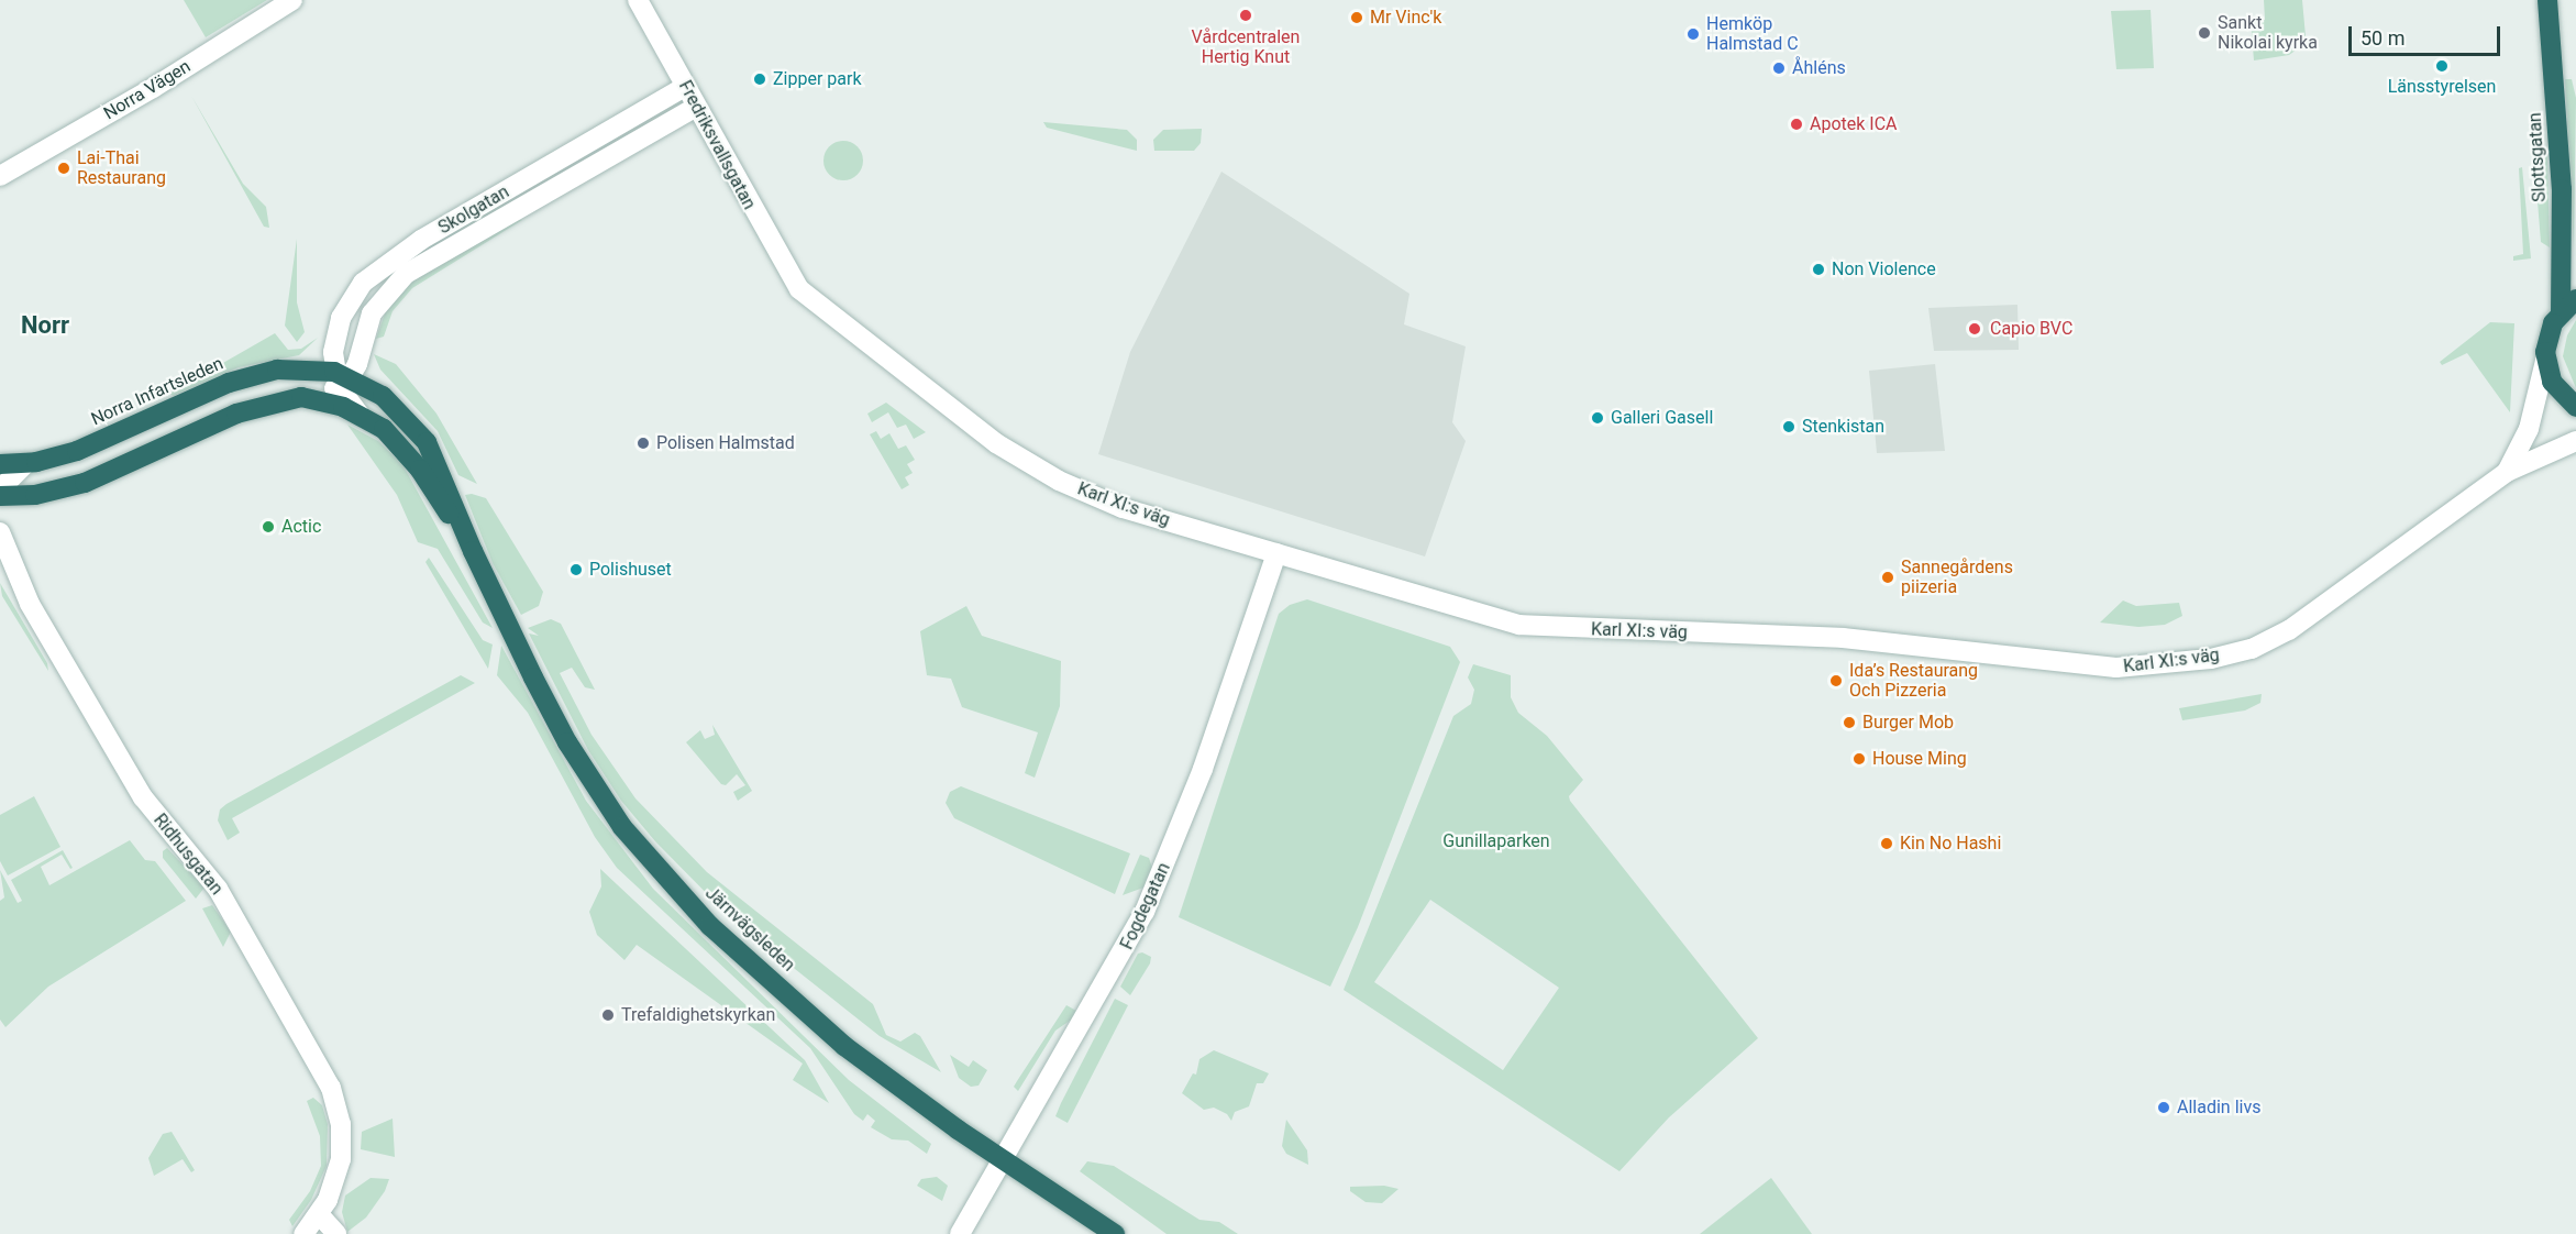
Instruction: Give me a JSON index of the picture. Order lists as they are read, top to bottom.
{
  "streets": {
    "highway": ["Slottsgatan", "Norra Infartsleden", "Järnvägsleden"],
    "street": [
      "Norra Vägen",
      "Fredriksvallsgatan",
      "Skolgatan",
      "Karl XI:s väg",
      "Ridhusgatan",
      "Fogdegatan"
    ]
  },
  "crossings": [
    ["Fredriksvallsgatan", "Skolgatan"],
    ["Fredriksvallsgatan", "Karl XI:s väg"],
    ["Skolgatan", "Norra Infartsleden"],
    ["Skolgatan", "Järnvägsleden"],
    ["Norra Infartsleden", "Järnvägsleden"],
    ["Karl XI:s väg", "Fogdegatan"],
    ["Fogdegatan", "Järnvägsleden"]
  ],
  "districts": ["Norr"],
  "parks": ["Gunillaparken"],
  "places": [
    "Vårdcentralen Hertig Knut",
    "Mr Vinc'k",
    "Sankt Nikolai kyrka",
    "Hemköp Halmstad C",
    "Länsstyrelsen",
    "Åhléns",
    "Zipper park",
    "Apotek ICA",
    "Lai-Thai Restaurang",
    "Non Violence",
    "Capio BVC",
    "Galleri Gasell",
    "Stenkistan",
    "Polisen Halmstad",
    "Actic",
    "Polishuset",
    "Sannegårdens piizeria",
    "Ida’s Restaurang Och Pizzeria",
    "Burger Mob",
    "House Ming",
    "Kin No Hashi",
    "Trefaldighetskyrkan",
    "Alladin livs"
  ],
  "scale_bar": "50 m"
}
